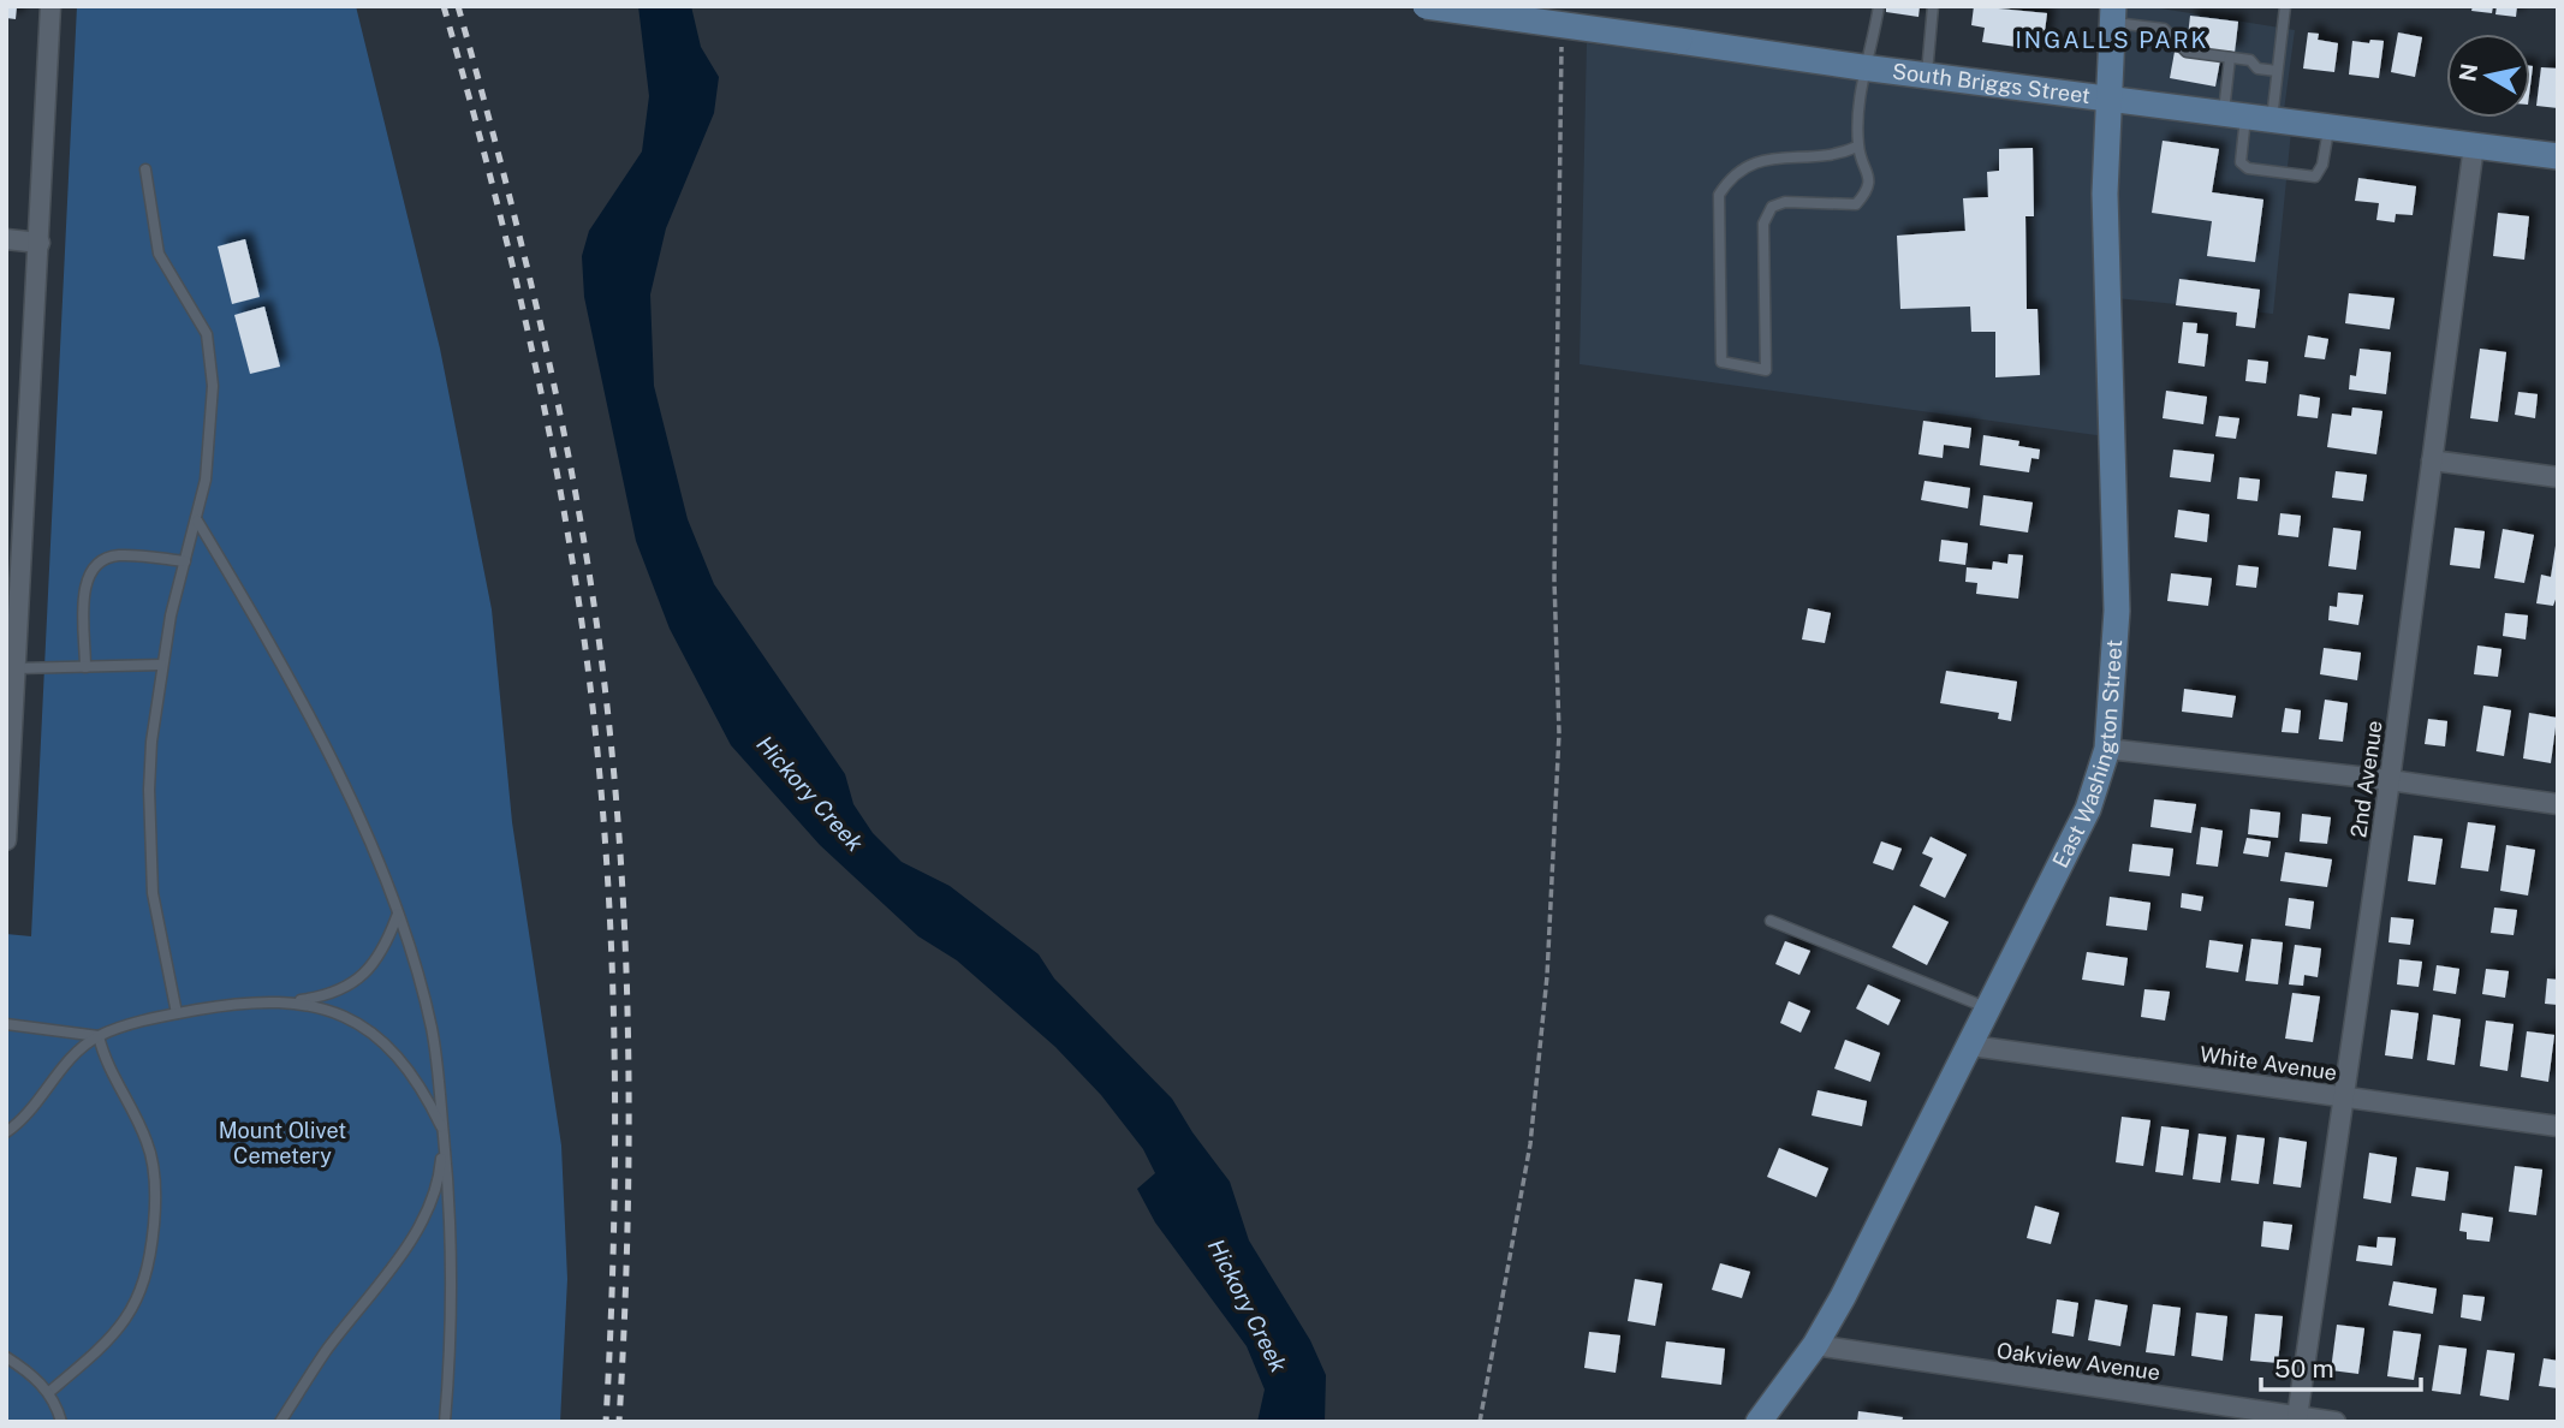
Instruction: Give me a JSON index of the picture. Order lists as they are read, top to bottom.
{
  "streets": {
    "street": [
      "South Briggs Street",
      "East Washington Street",
      "2nd Avenue",
      "White Avenue",
      "Oakview Avenue"
    ]
  },
  "crossings": [
    ["South Briggs Street", "East Washington Street"],
    ["South Briggs Street", "2nd Avenue"],
    ["East Washington Street", "White Avenue"],
    ["East Washington Street", "Oakview Avenue"],
    ["2nd Avenue", "White Avenue"],
    ["2nd Avenue", "Oakview Avenue"]
  ],
  "districts": ["INGALLS PARK"],
  "water": ["Hickory Creek"],
  "parks": ["Mount Olivet Cemetery"],
  "scale_bar": "50 m",
  "north": "left"
}
